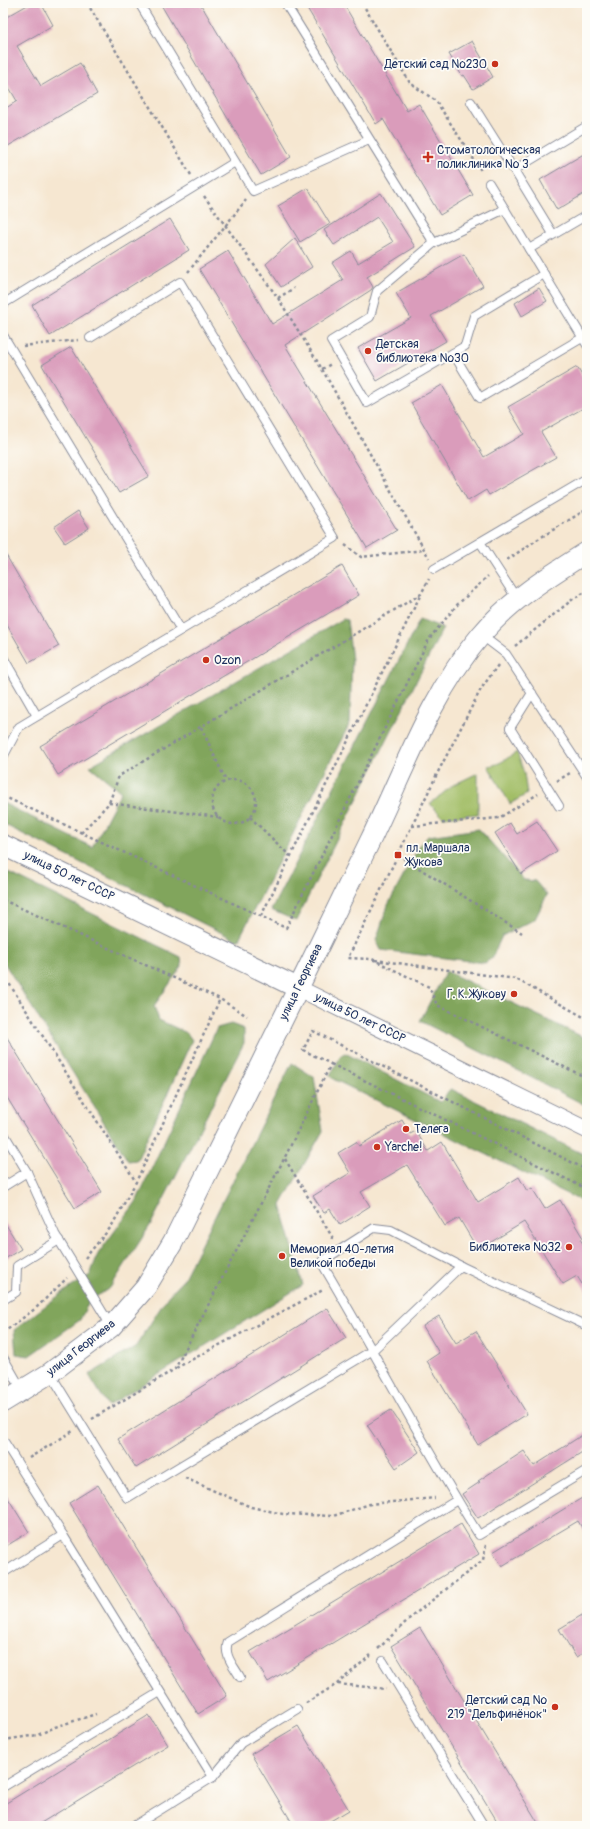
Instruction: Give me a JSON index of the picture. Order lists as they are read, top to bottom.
{
  "streets": {
    "street": ["улица 50 лет СССР", "улица Георгиева"]
  },
  "crossings": [
    ["улица 50 лет СССР", "улица Георгиева"]
  ],
  "places": {
    "other": [
      "Детский сад №230",
      "Детская библиотека №30",
      "Ozon",
      "Г. К. Жукову",
      "Телега",
      "Yarche!",
      "Библиотека №32",
      "Мемориал 40-летия Великой победы",
      "Детский сад № 219 \"Дельфинёнок\""
    ],
    "health": ["Стоматологическая поликлиника № 3"],
    "transit": ["пл. Маршала Жукова"]
  }
}
